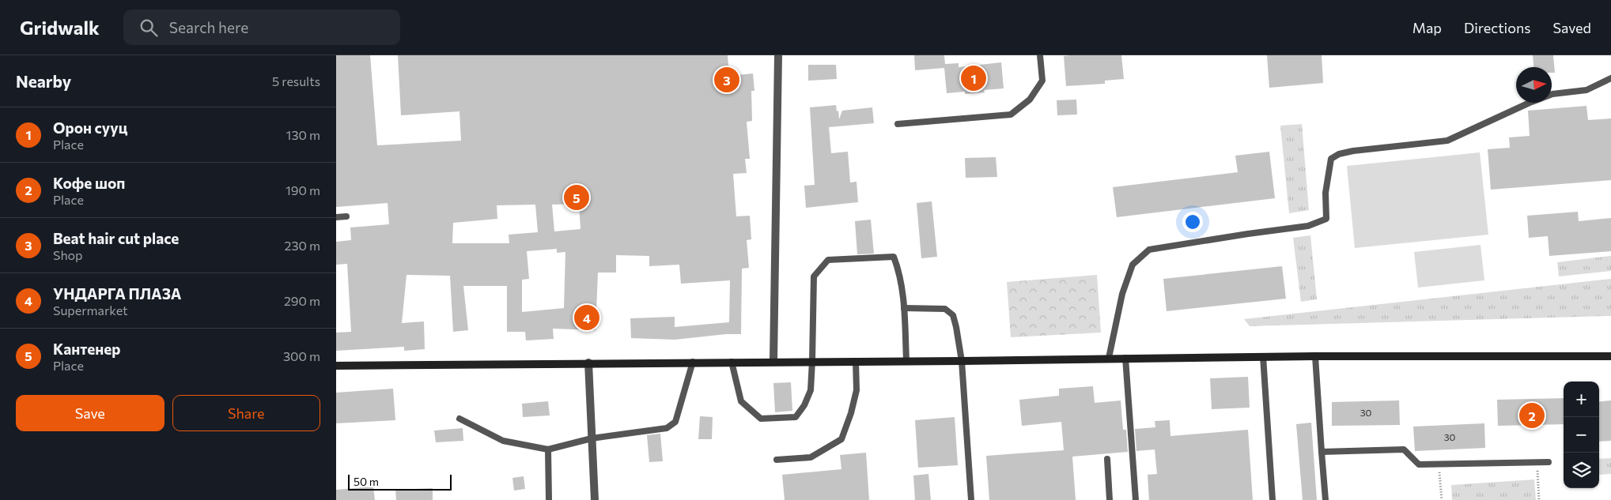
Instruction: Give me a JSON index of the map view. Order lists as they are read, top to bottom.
{
  "house_numbers": ["30", "30"],
  "scale_bar": "50 m",
  "north": "right",
  "page": {
    "header": "Gridwalk",
    "search": "Search here",
    "nav": ["Map", "Directions", "Saved"],
    "heading": ["Nearby", "5 results"],
    "pins": [
      "1",
      "3",
      "5",
      "4",
      "2"
    ],
    "list": [
      {
        "mark": "1",
        "name": "Орон сууц",
        "note": "Place",
        "value": "130 m"
      },
      {
        "mark": "2",
        "name": "Кофе шоп",
        "note": "Place",
        "value": "190 m"
      },
      {
        "mark": "3",
        "name": "Beat hair cut place",
        "note": "Shop",
        "value": "230 m"
      },
      {
        "mark": "4",
        "name": "УНДАРГА ПЛАЗА",
        "note": "Supermarket",
        "value": "290 m"
      },
      {
        "mark": "5",
        "name": "Кантенер",
        "note": "Place",
        "value": "300 m"
      }
    ],
    "map_buttons": ["+", "−"],
    "buttons": ["Save", "Share"],
    "scale": "50 m"
  }
}
